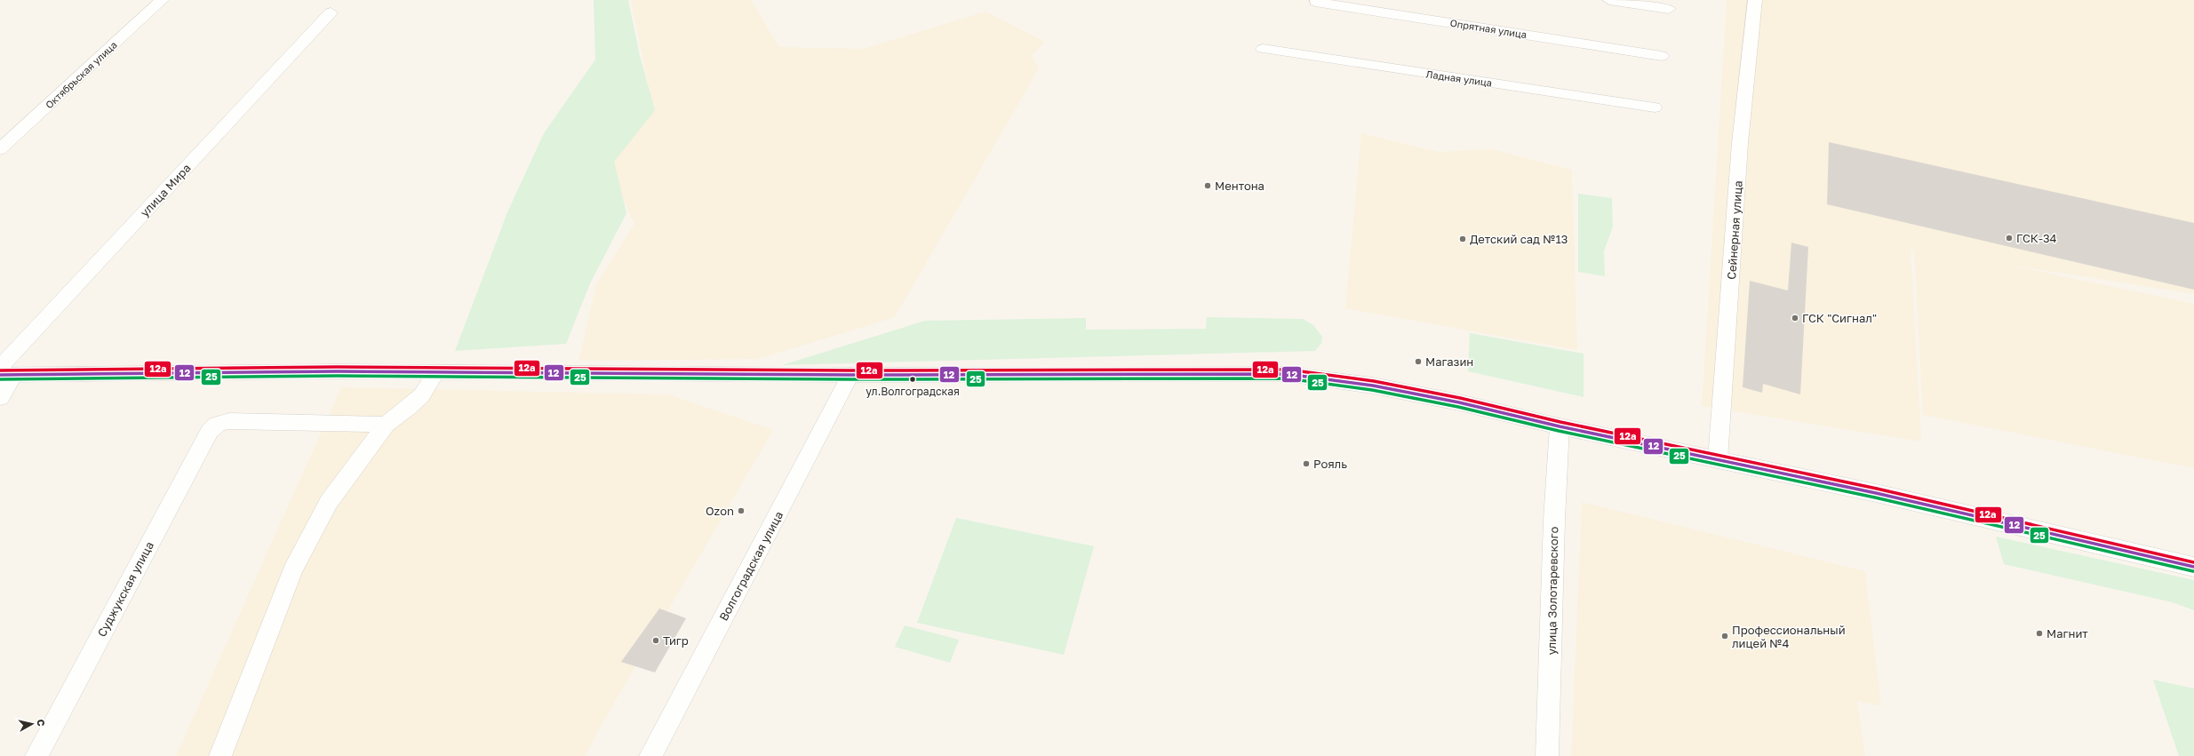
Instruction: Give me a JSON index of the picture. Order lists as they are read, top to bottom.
{
  "streets": {
    "street": [
      "Опрятная улица",
      "Октябрьская улица",
      "Ладная улица",
      "улица Мира",
      "Сейнерная улица",
      "Волгоградская улица",
      "Суджукская улица",
      "улица Золотаревского"
    ]
  },
  "places": [
    "Ментона",
    "ГСК-34",
    "Детский сад №13",
    "ГСК \"Сигнал\"",
    "Магазин",
    "ул.Волгоградская",
    "Рояль",
    "Ozon",
    "Магнит",
    "Профессиональный лицей №4",
    "Тигр"
  ],
  "lines": ["transit line 12а", "transit line 12", "transit line 25"],
  "north": "right"
}
